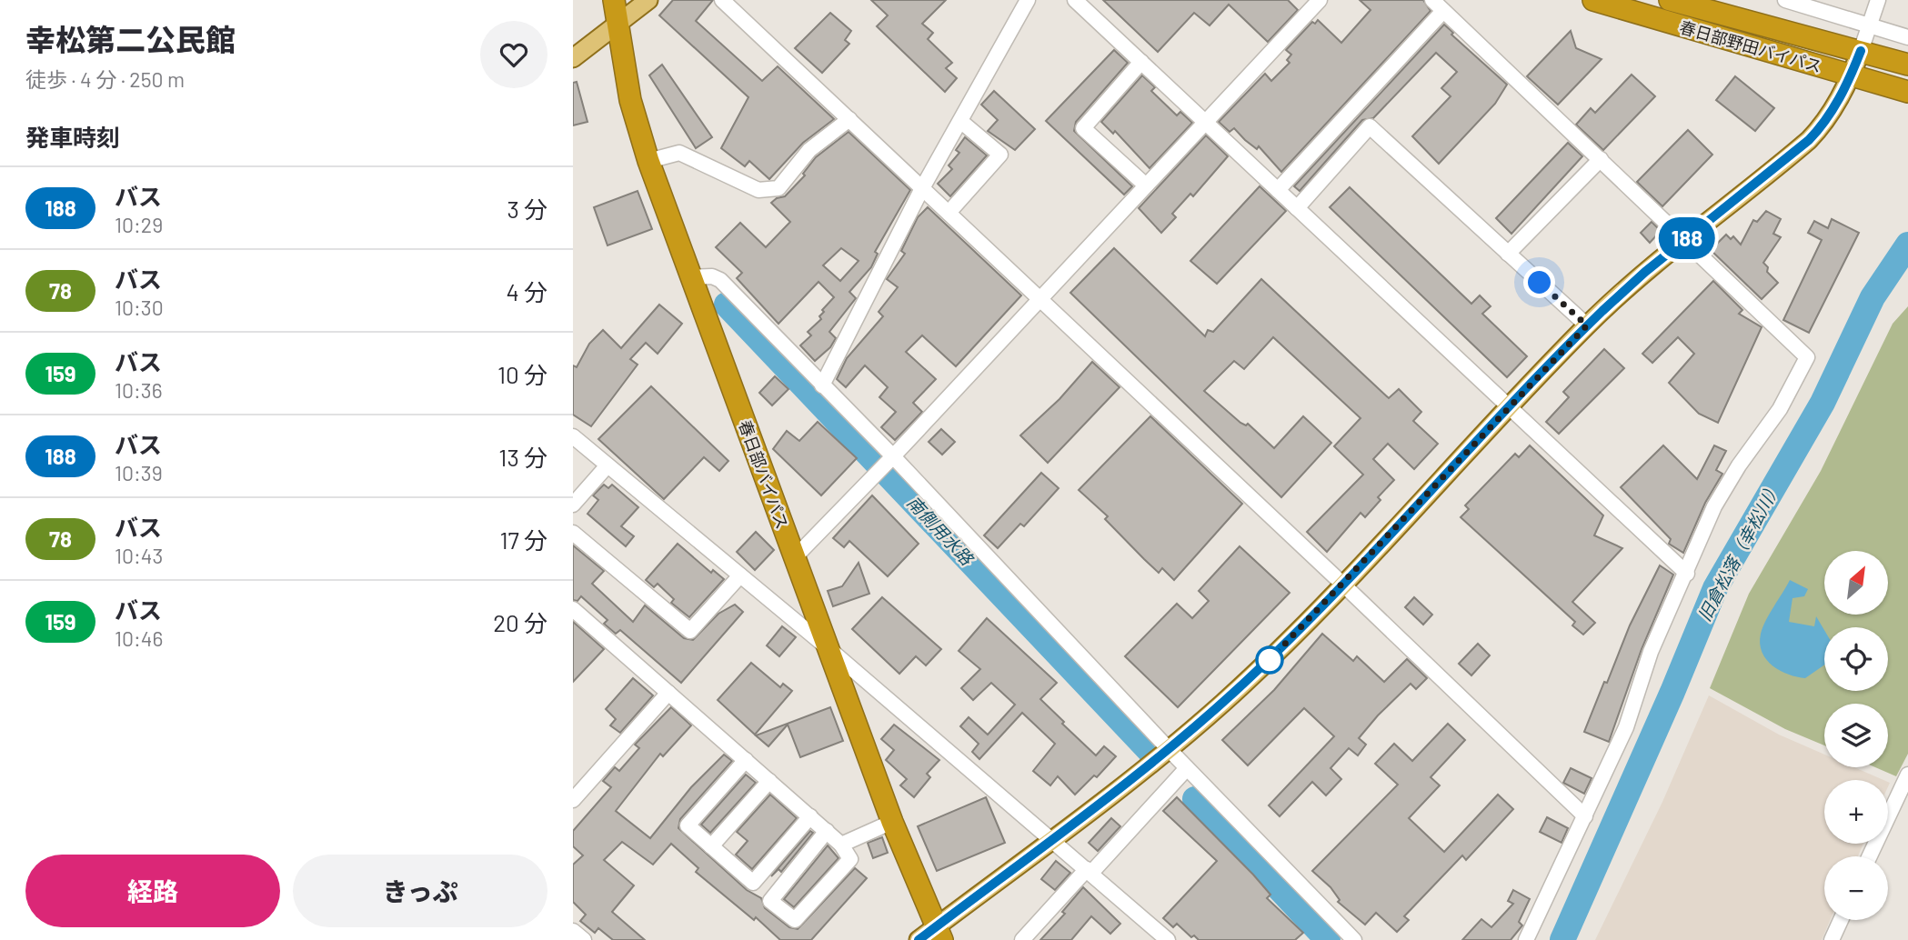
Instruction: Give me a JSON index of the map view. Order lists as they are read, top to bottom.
{
  "streets": {
    "highway": ["春日部野田バイパス", "春日部バイパス"]
  },
  "water": ["南側用水路", "旧倉松落（幸松川）"],
  "lines": ["bus line 188"],
  "north": "top right",
  "page": {
    "heading": [
      ["幸松第二公民館", "徒歩 · 4 分 · 250 m"],
      "発車時刻"
    ],
    "on_map": "188",
    "list": [
      {
        "mark": "188",
        "name": "バス",
        "note": "10:29",
        "value": "3 分"
      },
      {
        "mark": "78",
        "name": "バス",
        "note": "10:30",
        "value": "4 分"
      },
      {
        "mark": "159",
        "name": "バス",
        "note": "10:36",
        "value": "10 分"
      },
      {
        "mark": "188",
        "name": "バス",
        "note": "10:39",
        "value": "13 分"
      },
      {
        "mark": "78",
        "name": "バス",
        "note": "10:43",
        "value": "17 分"
      },
      {
        "mark": "159",
        "name": "バス",
        "note": "10:46",
        "value": "20 分"
      }
    ],
    "map_buttons": ["+", "−"],
    "buttons": ["経路", "きっぷ"]
  }
}
